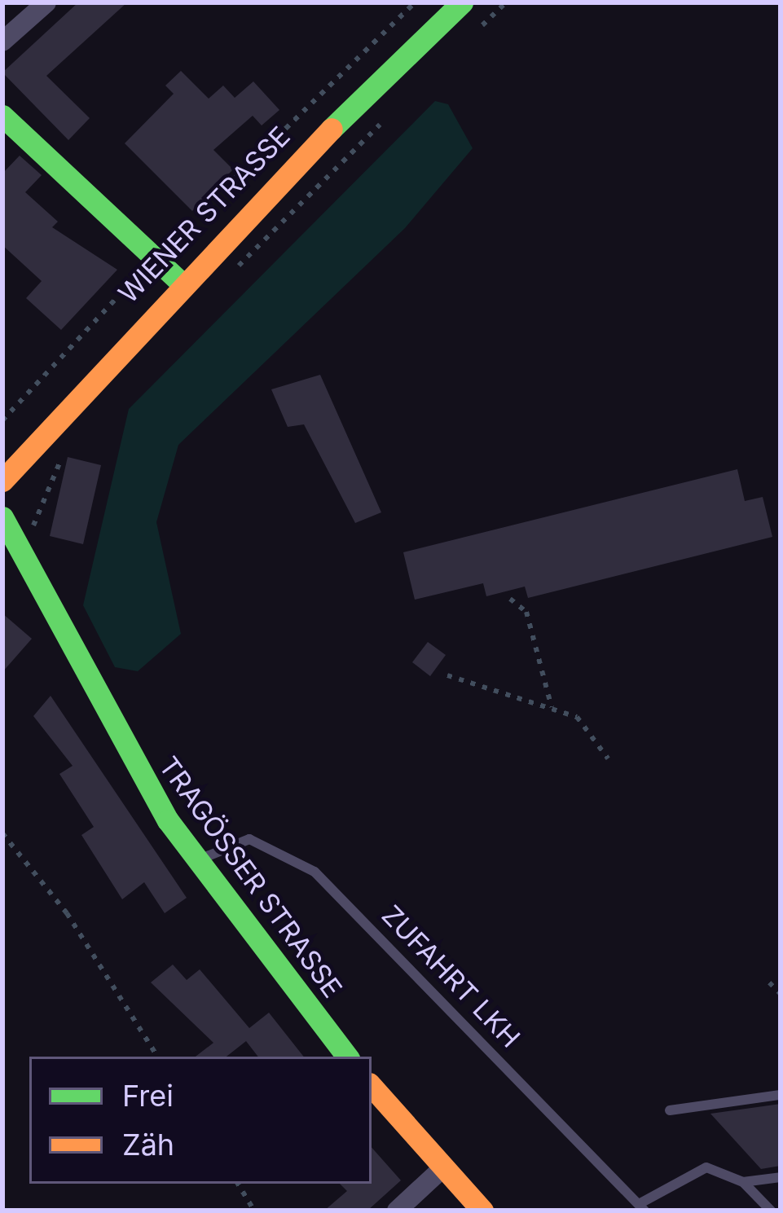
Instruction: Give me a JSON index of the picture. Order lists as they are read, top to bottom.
{
  "streets": {
    "main road": ["WIENER STRASSE", "TRAGÖSSER STRASSE"],
    "lane": ["ZUFAHRT LKH"]
  },
  "crossings": [
    ["TRAGÖSSER STRASSE", "ZUFAHRT LKH"]
  ],
  "legend": ["Frei", "Zäh"]
}
